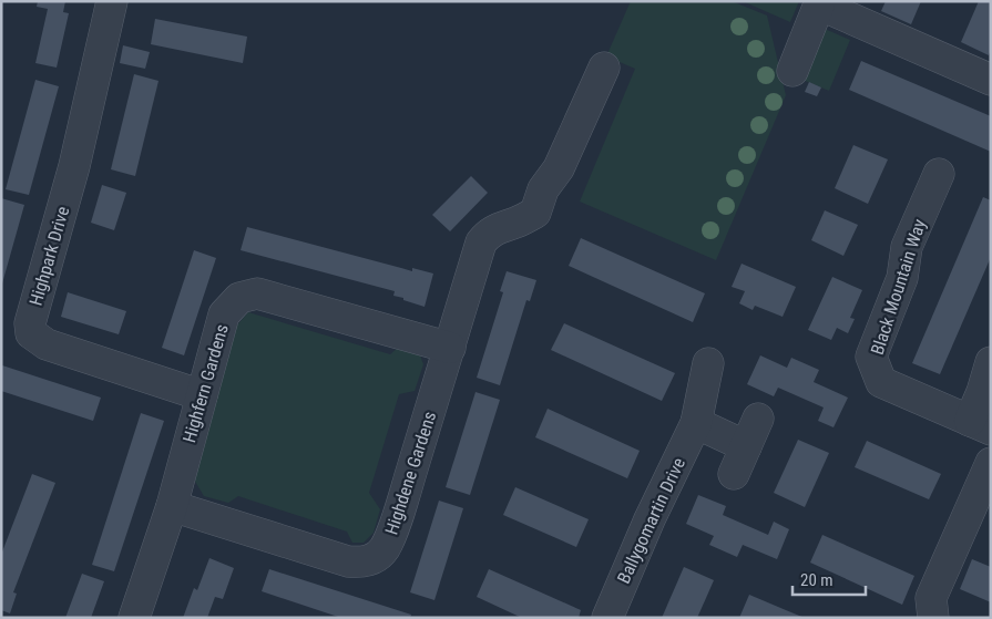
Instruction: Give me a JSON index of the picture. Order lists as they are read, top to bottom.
{
  "streets": {
    "street": [
      "Highpark Drive",
      "Black Mountain Way",
      "Highfern Gardens",
      "Highdene Gardens",
      "Ballygomartin Drive"
    ]
  },
  "crossings": [
    ["Highpark Drive", "Highfern Gardens"],
    ["Highfern Gardens", "Highdene Gardens"]
  ],
  "scale_bar": "20 m"
}
